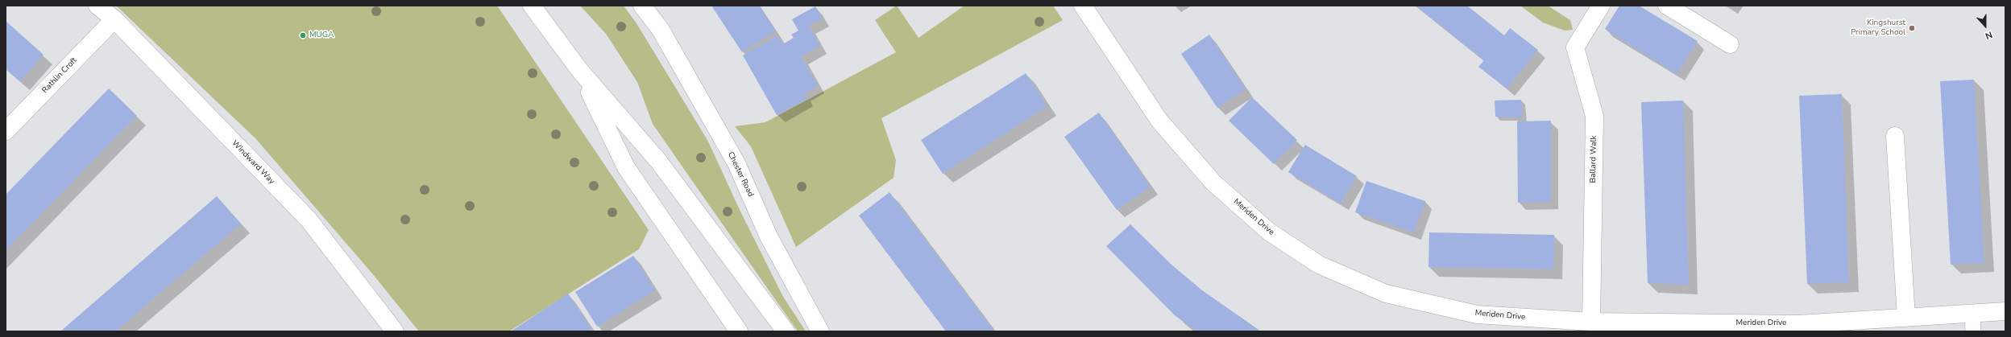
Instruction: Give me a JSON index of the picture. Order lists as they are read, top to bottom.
{
  "streets": {
    "street": [
      "Rathlin Croft",
      "Ballard Walk",
      "Windward Way",
      "Chester Road",
      "Meriden Drive"
    ]
  },
  "crossings": [
    ["Rathlin Croft", "Windward Way"],
    ["Ballard Walk", "Meriden Drive"]
  ],
  "places": ["Kingshurst Primary School", "MUGA"],
  "north": "bottom"
}
